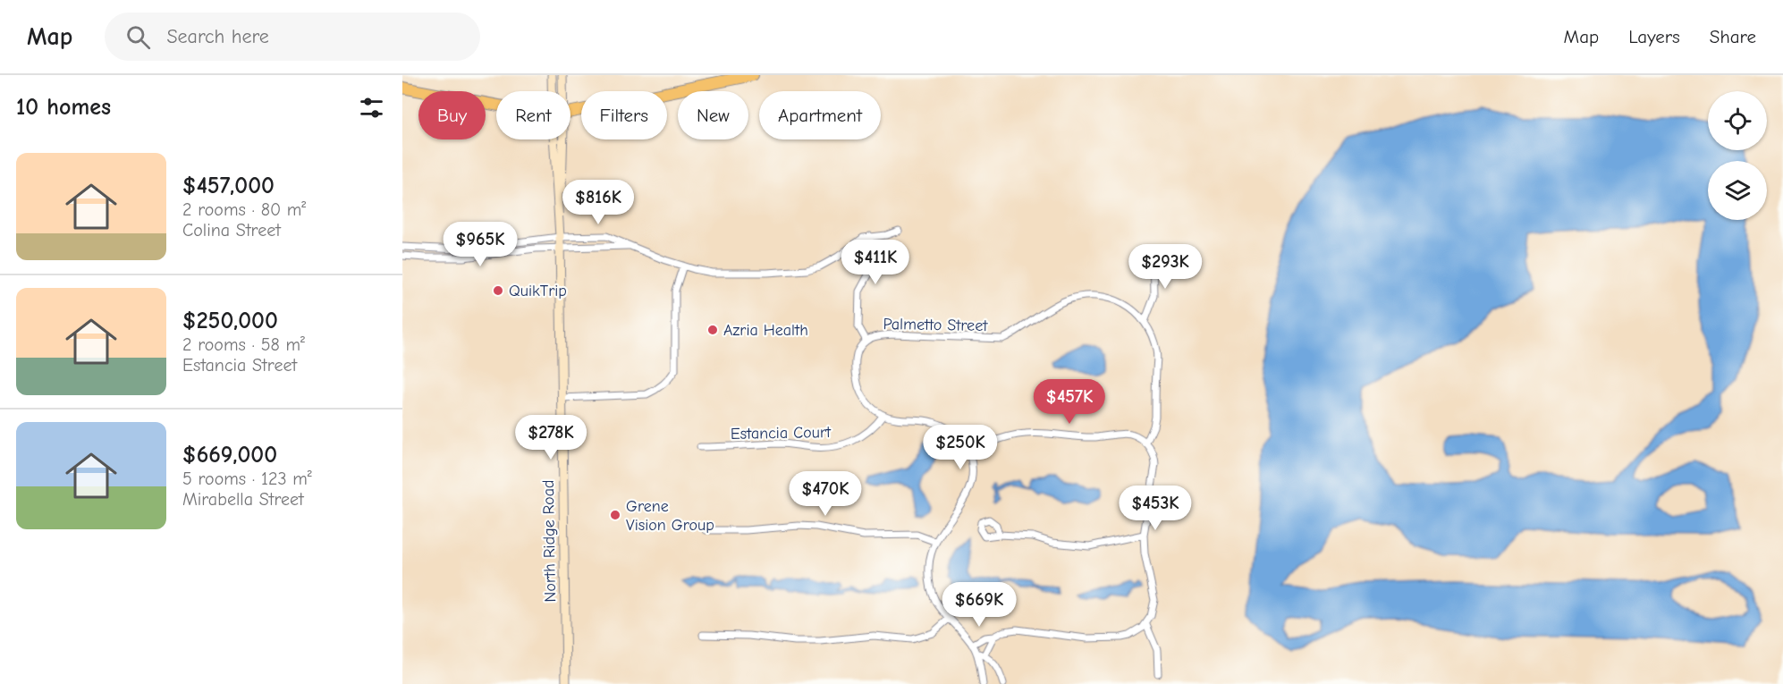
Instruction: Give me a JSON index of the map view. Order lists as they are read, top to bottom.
{
  "streets": {
    "main road": ["North Ridge Road"],
    "street": ["Palmetto Street", "Estancia Court"]
  },
  "places": ["QuikTrip", "Azria Health", "Grene Vision Group"],
  "page": {
    "header": "Map",
    "search": "Search here",
    "nav": ["Map", "Layers", "Share"],
    "heading": "10 homes",
    "chip": [
      "Buy",
      "Rent",
      "Filters",
      "New",
      "Apartment"
    ],
    "list": [
      {
        "name": "$457,000",
        "note": "2 rooms · 80 m² · Colina Street"
      },
      {
        "name": "$250,000",
        "note": "2 rooms · 58 m² · Estancia Street"
      },
      {
        "name": "$669,000",
        "note": "5 rooms · 123 m² · Mirabella Street"
      }
    ],
    "price": [
      "$816K",
      "$965K",
      "$411K",
      "$293K",
      "$457K",
      "$278K",
      "$250K",
      "$470K",
      "$453K",
      "$669K"
    ]
  }
}
